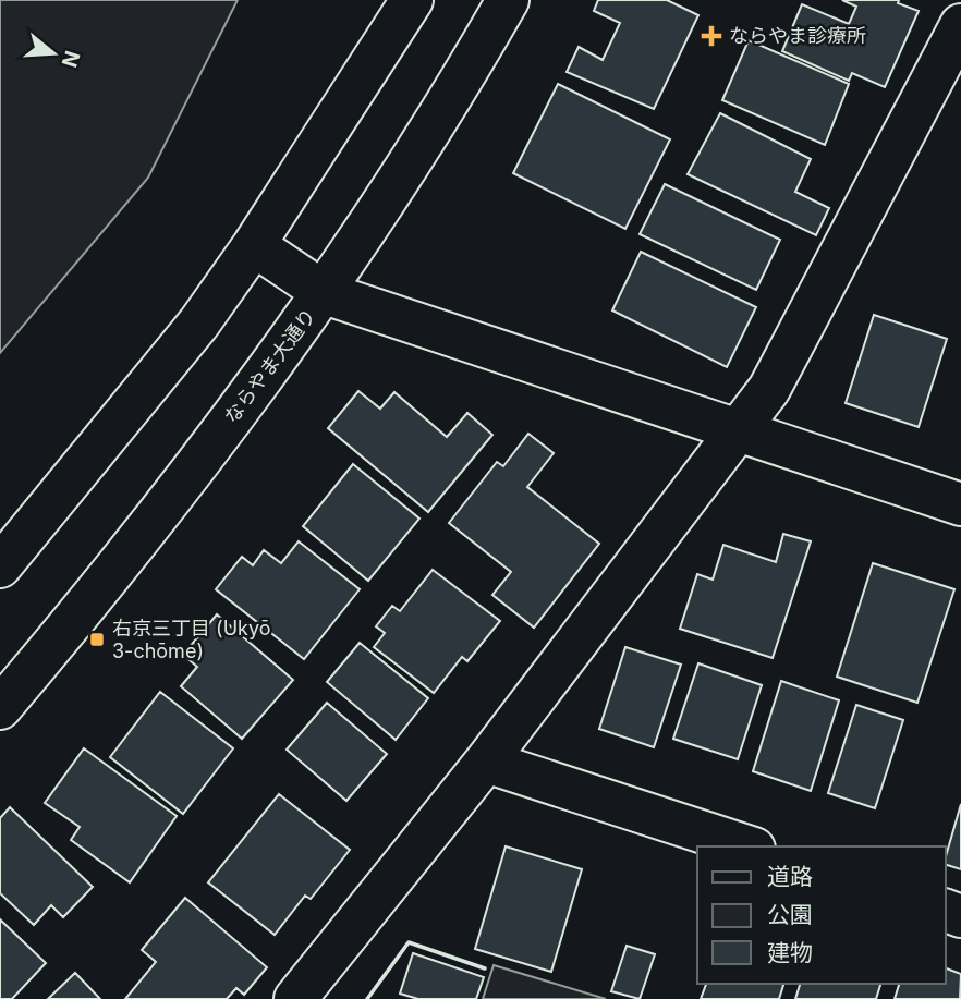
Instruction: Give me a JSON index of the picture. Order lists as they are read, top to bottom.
{
  "streets": {
    "street": ["ならやま大通り"]
  },
  "places": {
    "health": ["ならやま診療所"],
    "transit": ["右京三丁目 (Ukyō 3-chōme)"]
  },
  "legend": ["道路", "公園", "建物"],
  "north": "right"
}
